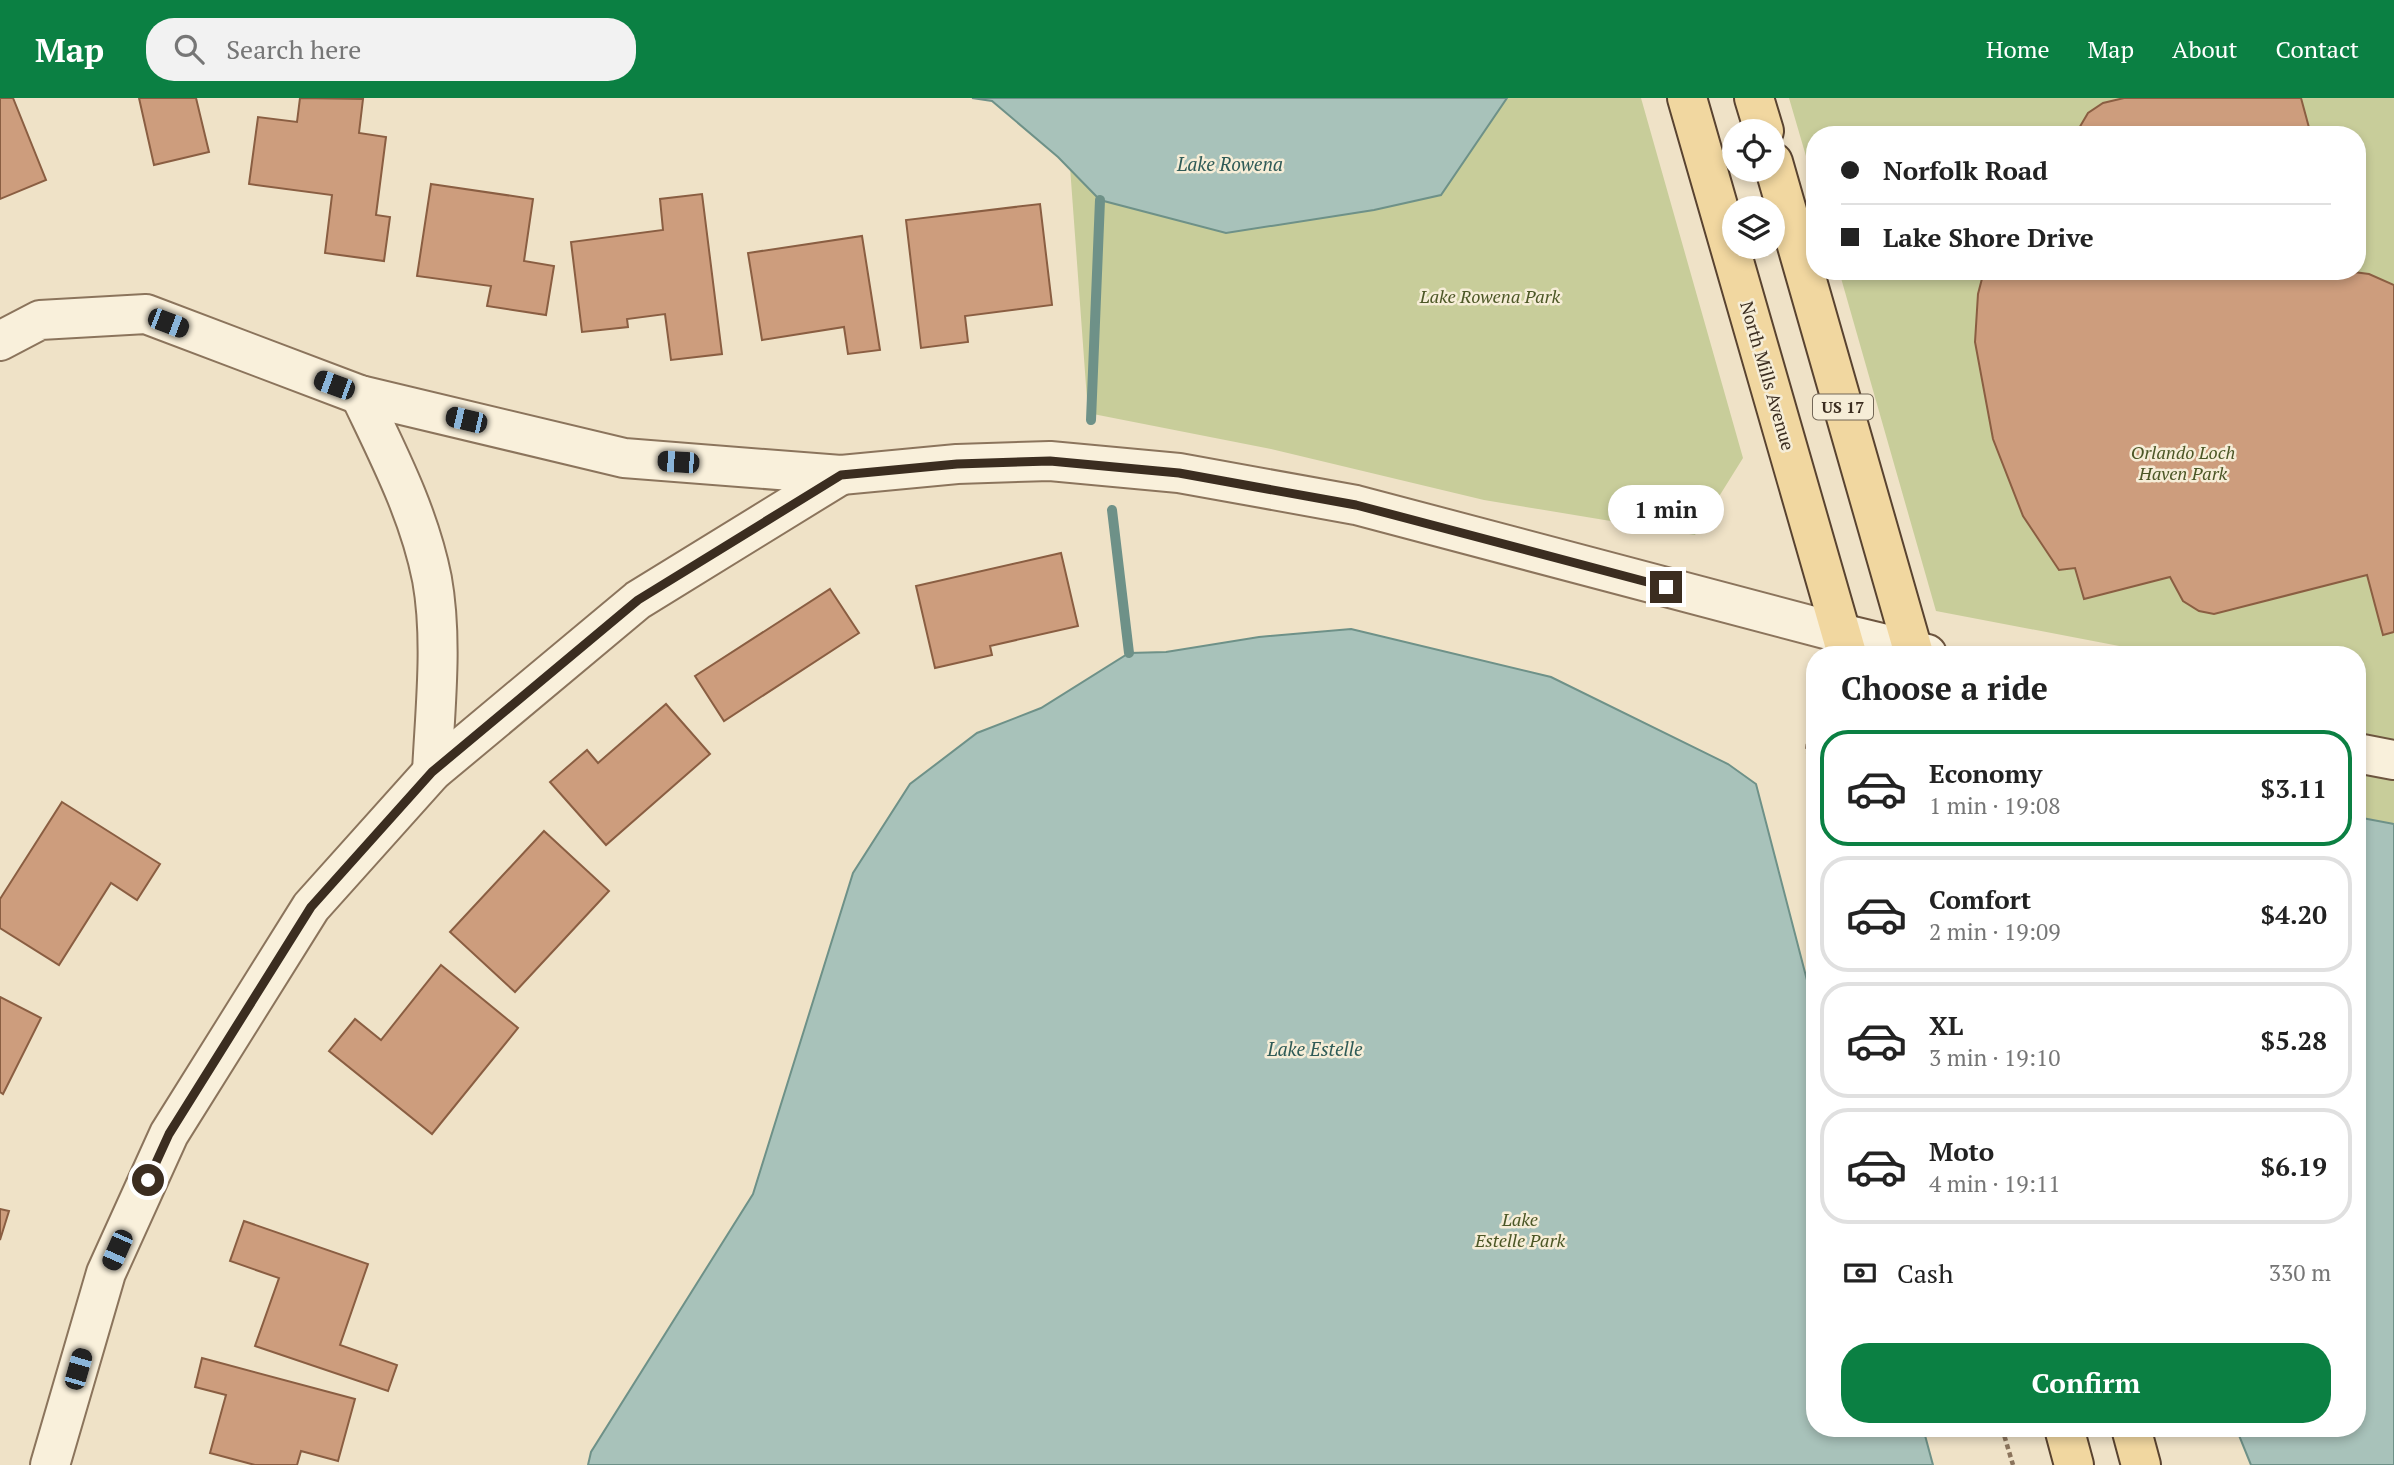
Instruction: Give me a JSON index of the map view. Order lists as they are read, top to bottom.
{
  "streets": {
    "main road": ["North Mills Avenue", "US 17"]
  },
  "water": ["Lake Rowena", "Lake Estelle"],
  "parks": ["Lake Rowena Park", "Orlando Loch Haven Park", "Lake Estelle Park"],
  "page": {
    "header": "Map",
    "search": "Search here",
    "nav": [
      "Home",
      "Map",
      "About",
      "Contact"
    ],
    "banner": ["Norfolk Road", "Lake Shore Drive"],
    "bubble": "1 min",
    "heading": "Choose a ride",
    "list": [
      {
        "name": "Economy",
        "note": "1 min · 19:08",
        "value": "$3.11"
      },
      {
        "name": "Comfort",
        "note": "2 min · 19:09",
        "value": "$4.20"
      },
      {
        "name": "XL",
        "note": "3 min · 19:10",
        "value": "$5.28"
      },
      {
        "name": "Moto",
        "note": "4 min · 19:11",
        "value": "$6.19"
      }
    ],
    "pay": ["Cash", "330 m"],
    "buttons": "Confirm"
  }
}
